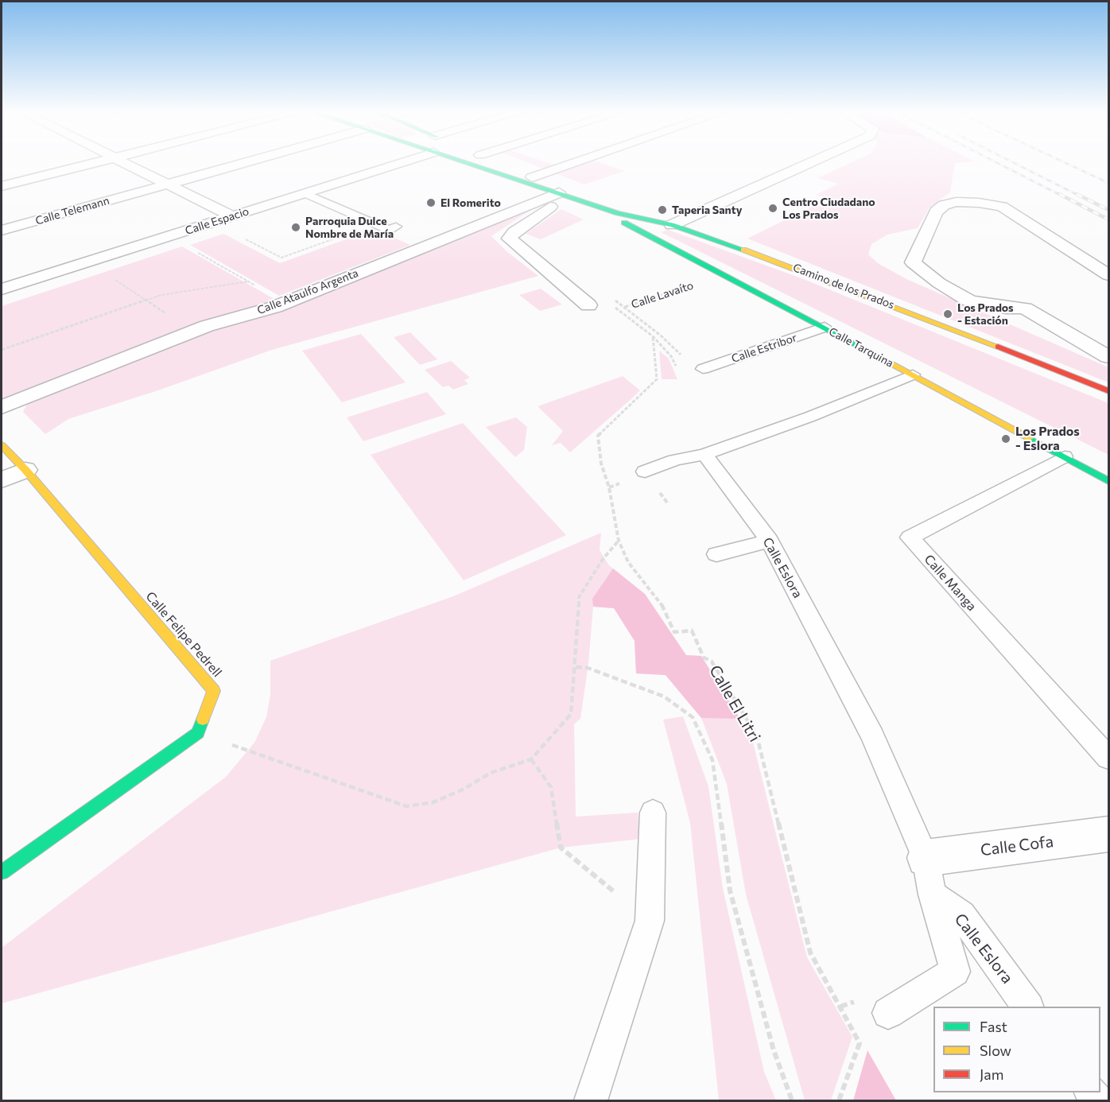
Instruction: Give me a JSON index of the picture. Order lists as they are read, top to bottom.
{
  "streets": {
    "main road": ["Camino de los Prados", "Calle Tarquina", "Calle Felipe Pedrell"],
    "street": [
      "Calle Telemann",
      "Calle Espacio",
      "Calle Ataulfo Argenta",
      "Calle Cofa"
    ],
    "lane": ["Calle Estribor", "Calle Eslora", "Calle Manga"],
    "path": ["Calle Lavaíto", "Calle El Litri"]
  },
  "crossings": [
    ["Camino de los Prados", "Calle Ataulfo Argenta"],
    ["Camino de los Prados", "Calle Tarquina"],
    ["Calle Tarquina", "Calle Estribor"],
    ["Calle Tarquina", "Calle Manga"],
    ["Calle Eslora", "Calle Cofa"]
  ],
  "places": [
    "El Romerito",
    "Centro Ciudadano Los Prados",
    "Taperia Santy",
    "Parroquia Dulce Nombre de María",
    "Los Prados - Estación",
    "Los Prados - Eslora"
  ],
  "legend": ["Fast", "Slow", "Jam"]
}
